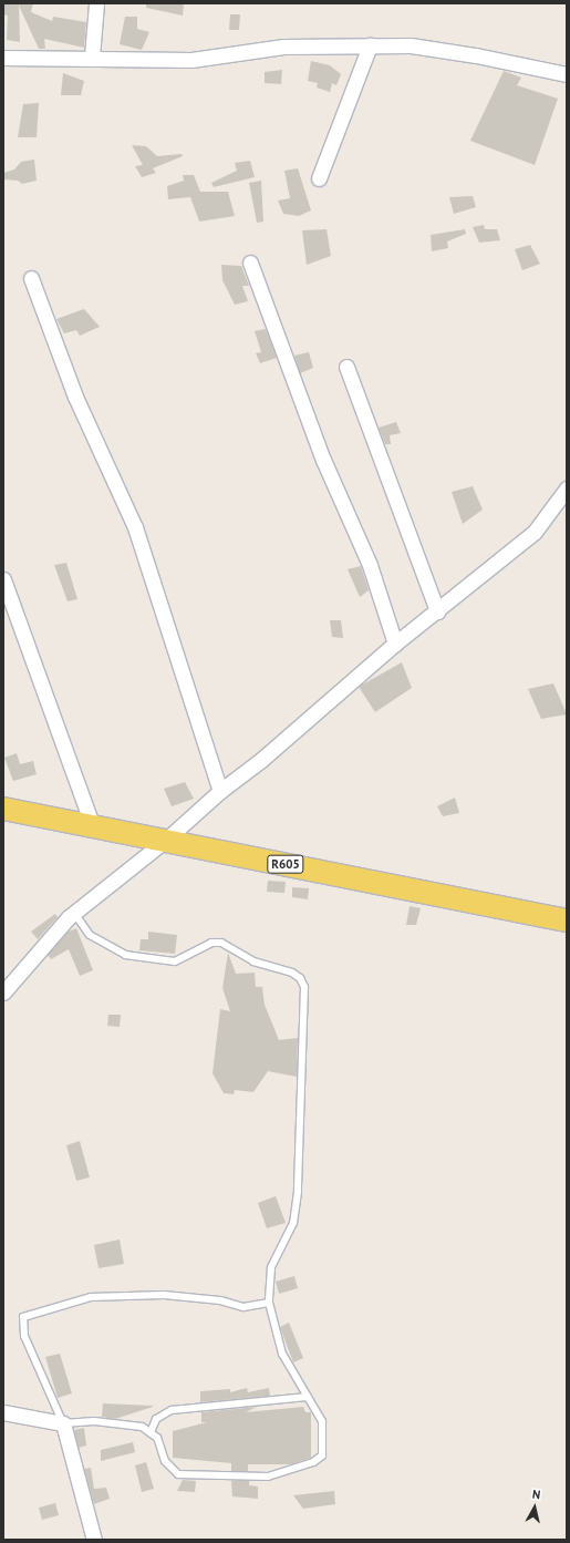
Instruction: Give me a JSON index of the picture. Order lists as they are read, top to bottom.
{
  "streets": {
    "main road": ["R605"]
  },
  "north": "top"
}
